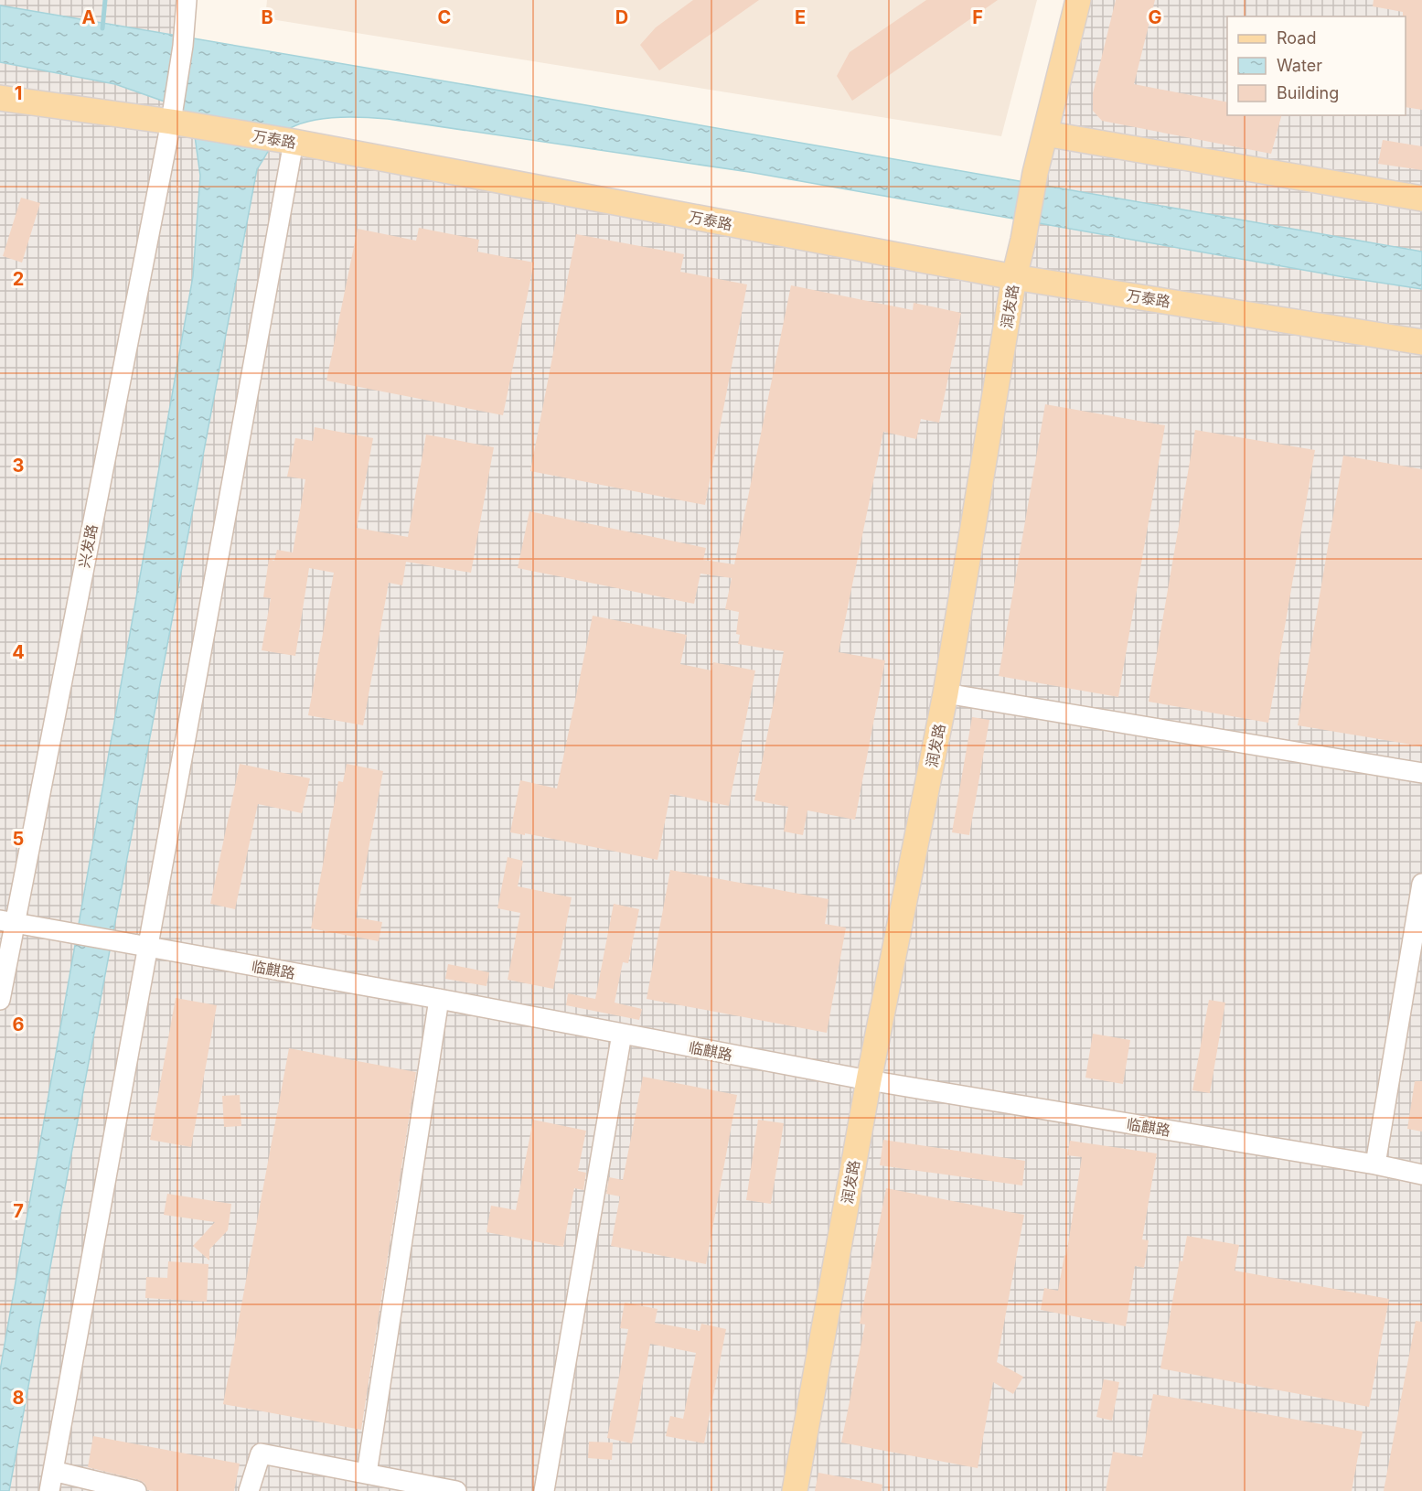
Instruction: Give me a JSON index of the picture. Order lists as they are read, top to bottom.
{
  "streets": {
    "main road": ["万泰路", "润发路"],
    "street": ["兴发路", "临麒路"]
  },
  "crossings": [
    ["万泰路", "润发路"],
    ["万泰路", "兴发路"],
    ["润发路", "临麒路"],
    ["兴发路", "临麒路"]
  ],
  "legend": ["Road", "Water", "Building"],
  "grid": {
    "columns": [
      "A",
      "B",
      "C",
      "D",
      "E",
      "F",
      "G"
    ],
    "rows": [
      "1",
      "2",
      "3",
      "4",
      "5",
      "6",
      "7",
      "8"
    ]
  }
}
